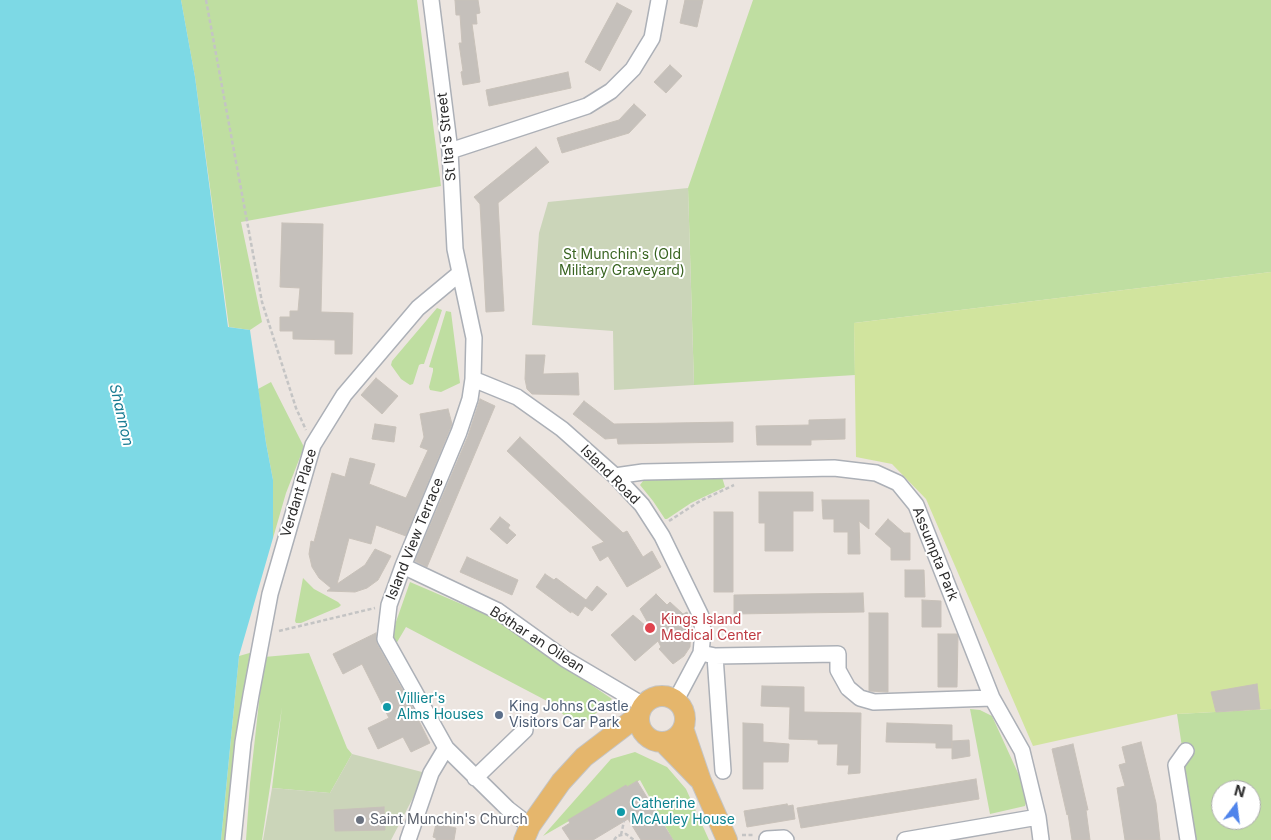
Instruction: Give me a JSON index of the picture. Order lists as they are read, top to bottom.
{
  "streets": {
    "street": [
      "St Ita's Street",
      "Island Road",
      "Verdant Place",
      "Island View Terrace",
      "Assumpta Park",
      "Bóthar an Oilean"
    ]
  },
  "crossings": [
    ["St Ita's Street", "Verdant Place"],
    ["Island Road", "Island View Terrace"],
    ["Island Road", "Assumpta Park"],
    ["Island Road", "Bóthar an Oilean"],
    ["Island View Terrace", "Bóthar an Oilean"]
  ],
  "water": ["Shannon"],
  "parks": ["St Munchin's (Old Military Graveyard)"],
  "places": [
    "Kings Island Medical Center",
    "Villier's Alms Houses",
    "King Johns Castle Visitors Car Park",
    "Catherine McAuley House",
    "Saint Munchin's Church"
  ],
  "north": "top"
}
